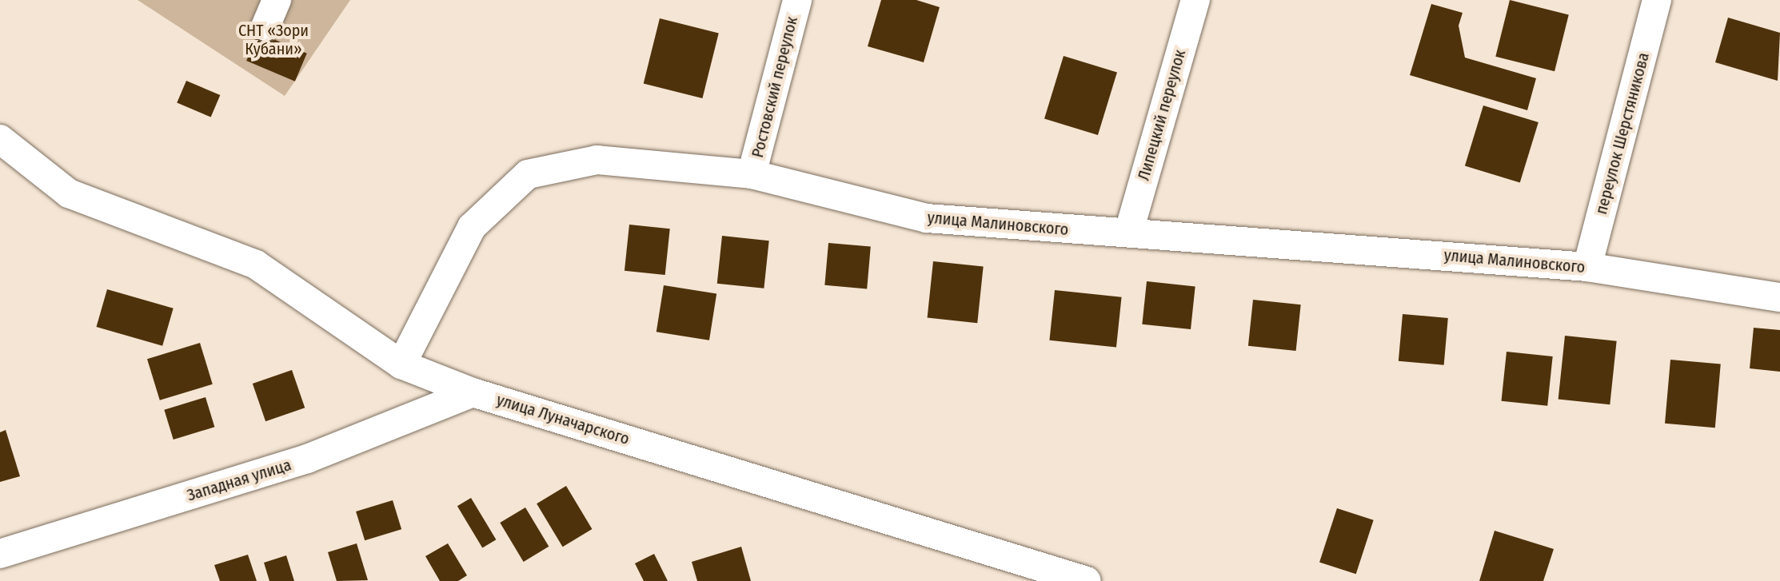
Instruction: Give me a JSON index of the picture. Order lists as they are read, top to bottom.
{
  "streets": {
    "street": [
      "Ростовский переулок",
      "Липецкий переулок",
      "переулок Шерстяникова",
      "улица Малиновского",
      "улица Луначарского",
      "Западная улица"
    ]
  },
  "crossings": [
    ["Ростовский переулок", "улица Малиновского"],
    ["Липецкий переулок", "улица Малиновского"],
    ["переулок Шерстяникова", "улица Малиновского"],
    ["улица Малиновского", "улица Луначарского"],
    ["улица Луначарского", "Западная улица"]
  ],
  "parks": ["СНТ «Зори Кубани»"]
}
